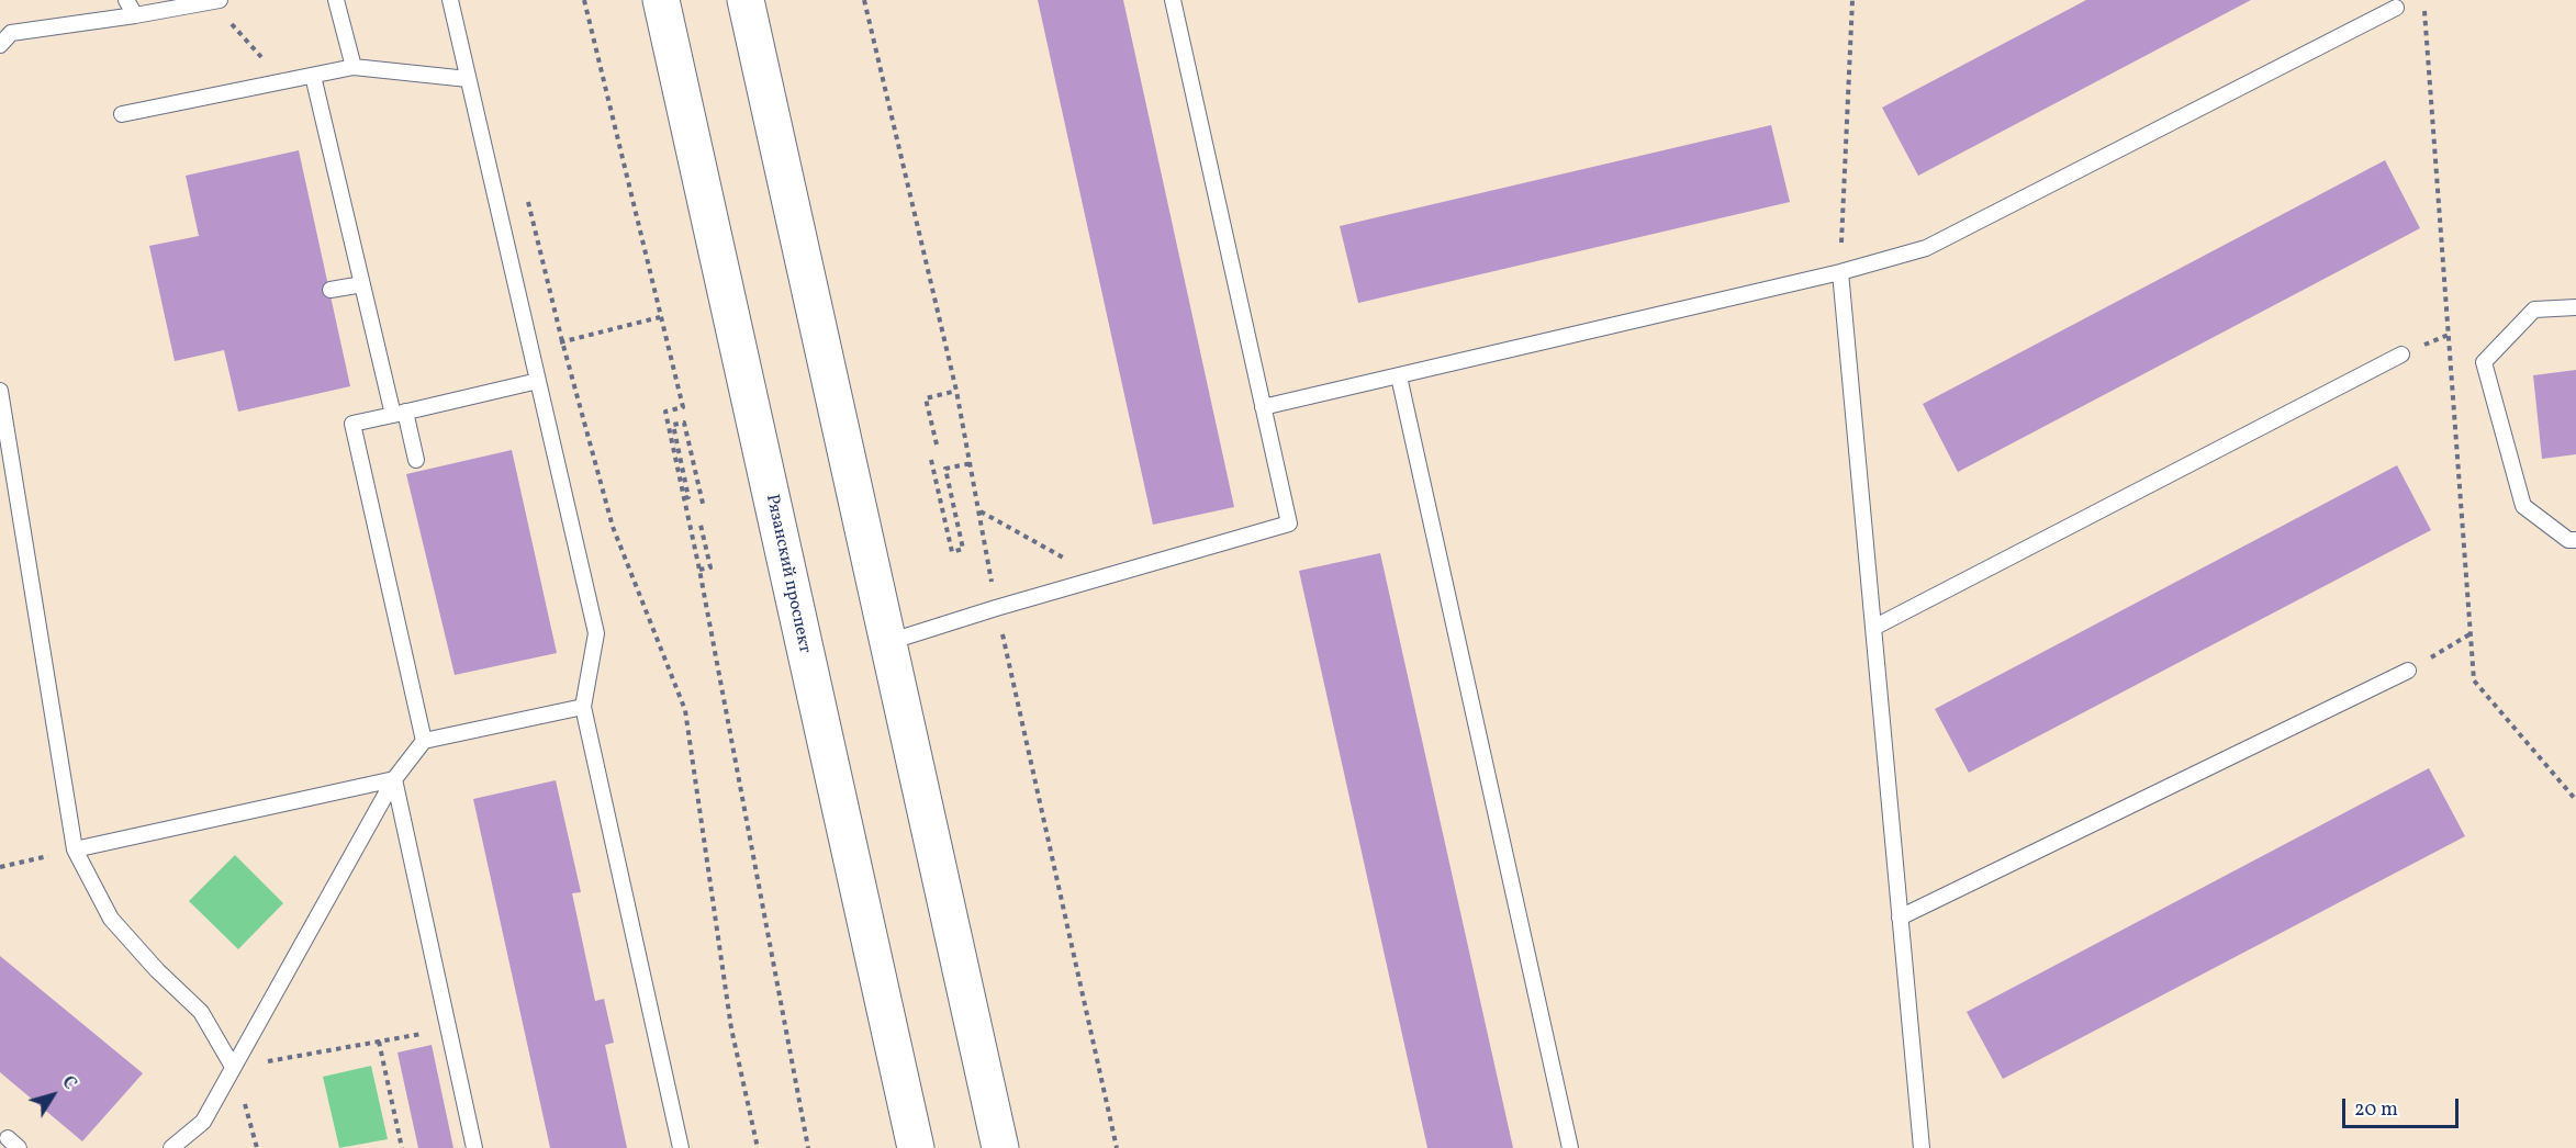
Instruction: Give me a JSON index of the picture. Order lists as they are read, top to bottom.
{
  "streets": {
    "main road": ["Рязанский проспект"]
  },
  "scale_bar": "20 m",
  "north": "top right"
}
